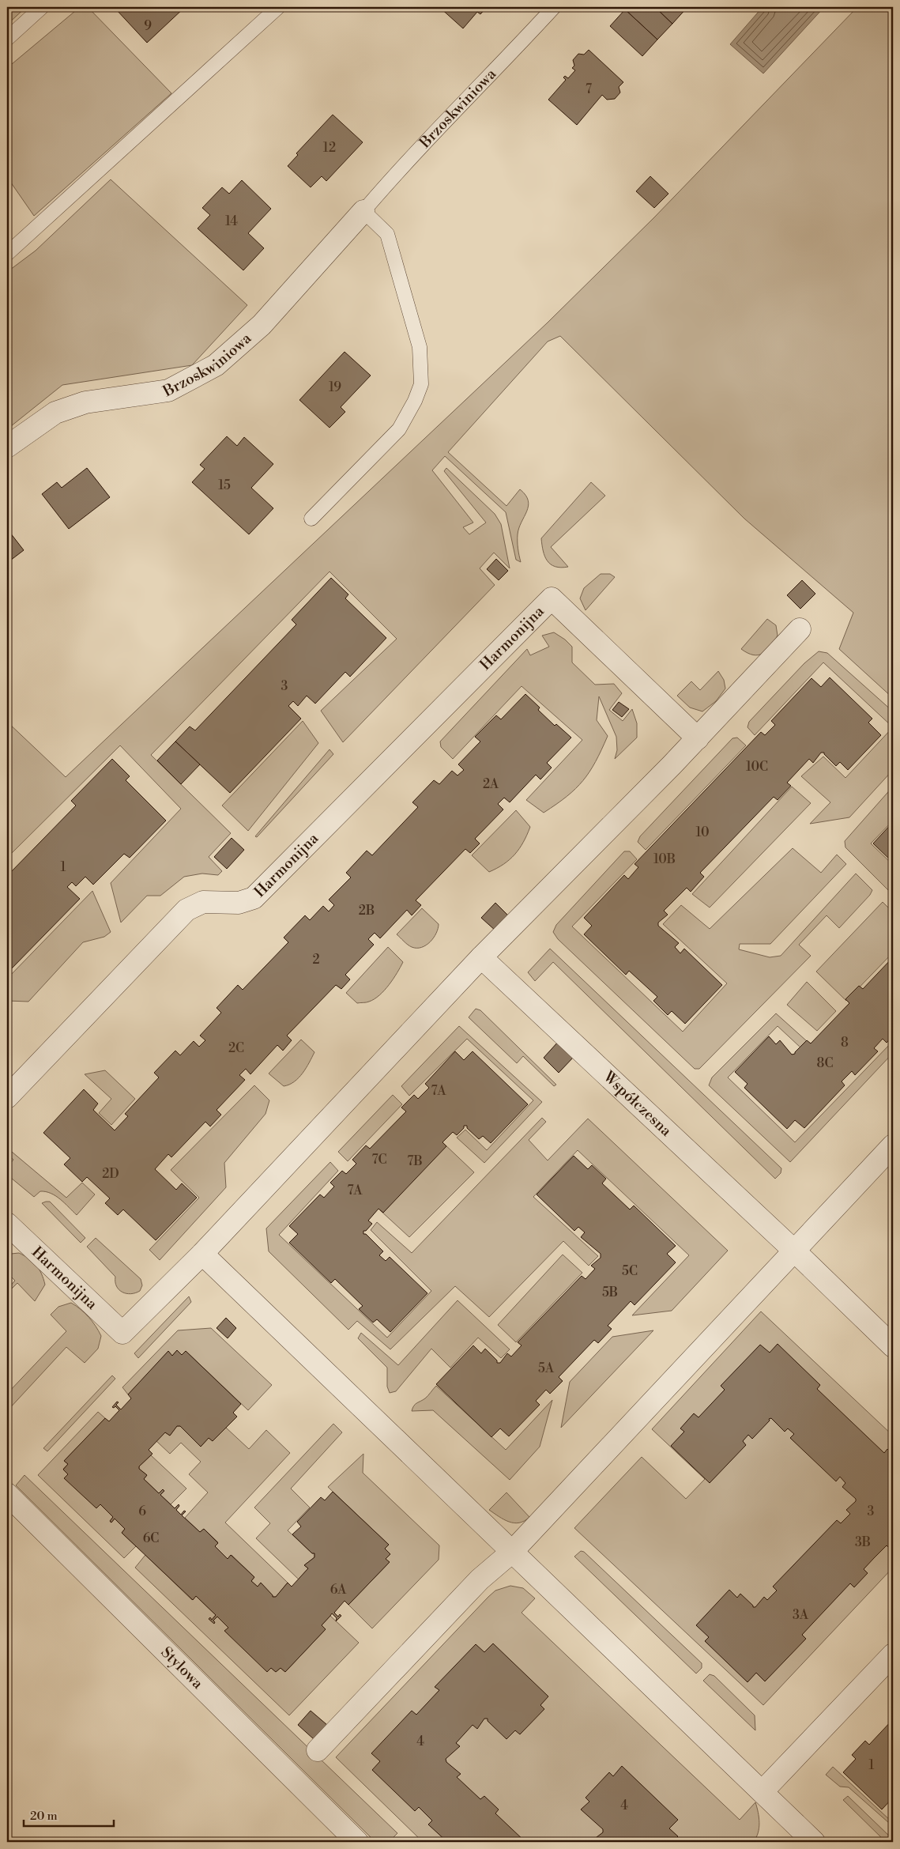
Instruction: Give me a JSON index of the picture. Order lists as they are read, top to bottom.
{
  "streets": {
    "street": [
      "Brzoskwiniowa",
      "Harmonijna",
      "Współczesna",
      "Stylowa"
    ]
  },
  "house_numbers": [
    "9",
    "7",
    "12",
    "14",
    "19",
    "15",
    "3",
    "10C",
    "2A",
    "10",
    "10B",
    "1",
    "2B",
    "2",
    "8",
    "2C",
    "8C",
    "7A",
    "7C",
    "7B",
    "2D",
    "7A",
    "5C",
    "5B",
    "5A",
    "6",
    "3",
    "6C",
    "3B",
    "6A",
    "3A",
    "4",
    "1",
    "4"
  ],
  "scale_bar": "20 m"
}
